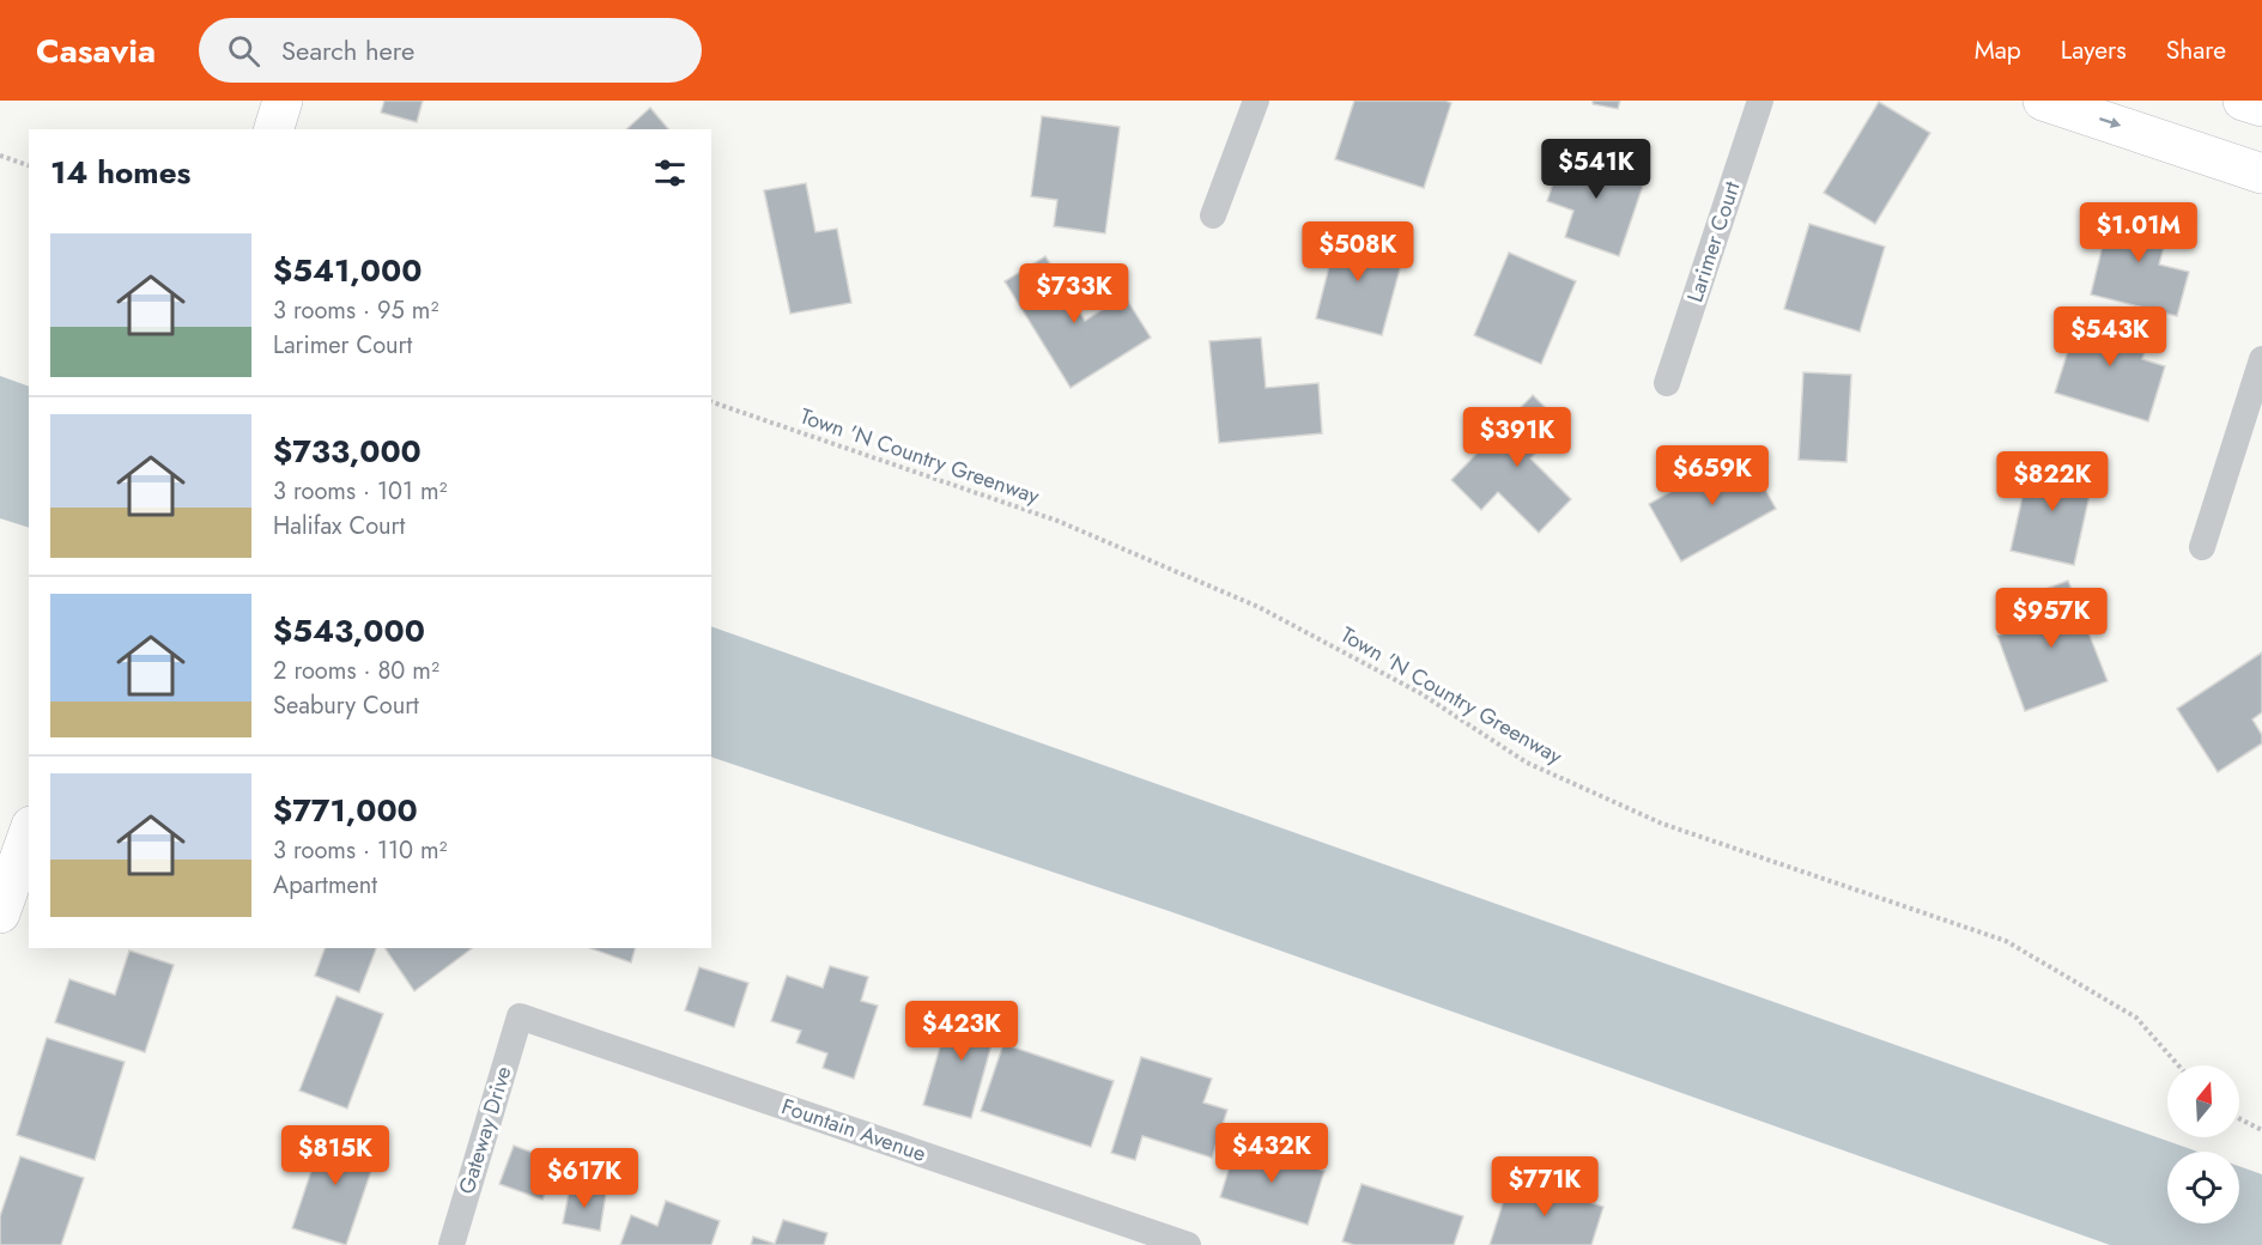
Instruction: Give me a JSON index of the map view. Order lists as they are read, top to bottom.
{
  "streets": {
    "street": ["Larimer Court", "Gateway Drive", "Fountain Avenue"],
    "path": ["Town 'N Country Greenway"]
  },
  "crossings": [
    ["Gateway Drive", "Fountain Avenue"]
  ],
  "north": "top",
  "page": {
    "header": "Casavia",
    "search": "Search here",
    "nav": ["Map", "Layers", "Share"],
    "heading": "14 homes",
    "price": [
      "$541K",
      "$1.01M",
      "$508K",
      "$733K",
      "$543K",
      "$391K",
      "$659K",
      "$822K",
      "$957K",
      "$423K",
      "$432K",
      "$815K",
      "$617K",
      "$771K"
    ],
    "list": [
      {
        "name": "$541,000",
        "note": "3 rooms · 95 m² · Larimer Court"
      },
      {
        "name": "$733,000",
        "note": "3 rooms · 101 m² · Halifax Court"
      },
      {
        "name": "$543,000",
        "note": "2 rooms · 80 m² · Seabury Court"
      },
      {
        "name": "$771,000",
        "note": "3 rooms · 110 m² · Apartment"
      }
    ]
  }
}
